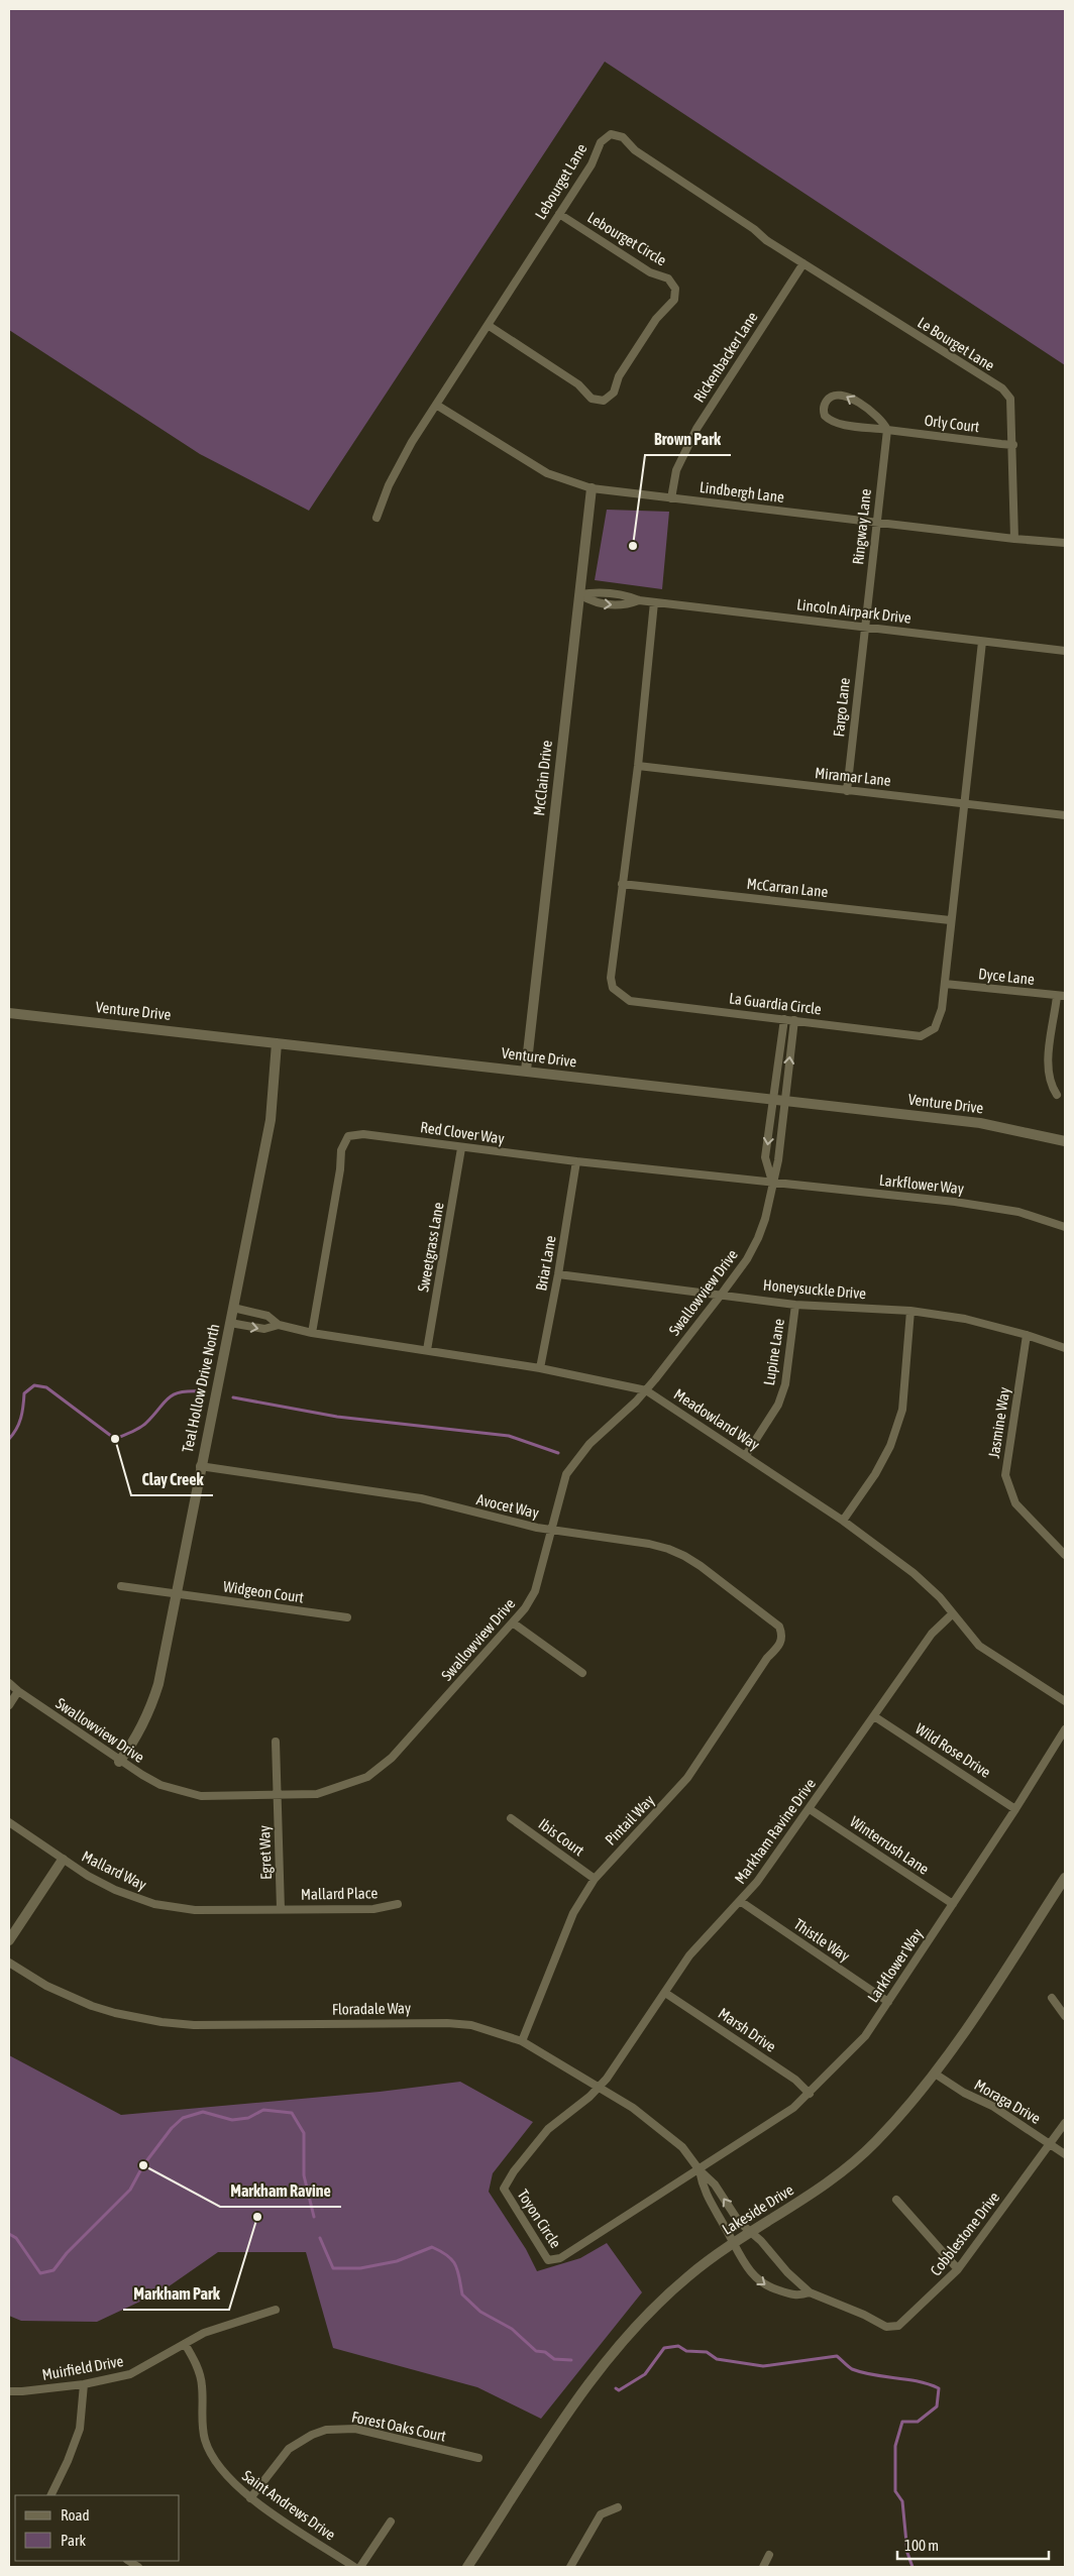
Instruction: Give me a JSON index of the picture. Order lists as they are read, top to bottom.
{
  "streets": {
    "street": [
      "Lebourget Lane",
      "Lebourget Circle",
      "Le Bourget Lane",
      "Rickenbacker Lane",
      "Orly Court",
      "Lindbergh Lane",
      "Ringway Lane",
      "Lincoln Airpark Drive",
      "Fargo Lane",
      "Miramar Lane",
      "McClain Drive",
      "McCarran Lane",
      "Dyce Lane",
      "La Guardia Circle",
      "Venture Drive",
      "Red Clover Way",
      "Larkflower Way",
      "Sweetgrass Lane",
      "Briar Lane",
      "Honeysuckle Drive",
      "Swallowview Drive",
      "Lupine Lane",
      "Teal Hollow Drive North",
      "Meadowland Way",
      "Jasmine Way",
      "Avocet Way",
      "Widgeon Court",
      "Wild Rose Drive",
      "Pintail Way",
      "Markham Ravine Drive",
      "Ibis Court",
      "Winterrush Lane",
      "Egret Way",
      "Mallard Way",
      "Mallard Place",
      "Thistle Way",
      "Floradale Way",
      "Marsh Drive",
      "Moraga Drive",
      "Lakeside Drive",
      "Toyon Circle",
      "Cobblestone Drive",
      "Muirfield Drive",
      "Forest Oaks Court",
      "Saint Andrews Drive"
    ]
  },
  "crossings": [
    ["Lebourget Lane", "Lebourget Circle"],
    ["Lebourget Lane", "Le Bourget Lane"],
    ["Lebourget Lane", "Lindbergh Lane"],
    ["Le Bourget Lane", "Rickenbacker Lane"],
    ["Le Bourget Lane", "Orly Court"],
    ["Le Bourget Lane", "Lindbergh Lane"],
    ["Rickenbacker Lane", "Lindbergh Lane"],
    ["Orly Court", "Ringway Lane"],
    ["Lindbergh Lane", "Ringway Lane"],
    ["Lindbergh Lane", "McClain Drive"],
    ["Ringway Lane", "Lincoln Airpark Drive"],
    ["Ringway Lane", "Fargo Lane"],
    ["Lincoln Airpark Drive", "Fargo Lane"],
    ["Lincoln Airpark Drive", "McClain Drive"],
    ["Lincoln Airpark Drive", "La Guardia Circle"],
    ["Fargo Lane", "Miramar Lane"],
    ["Miramar Lane", "La Guardia Circle"],
    ["McClain Drive", "Venture Drive"],
    ["McCarran Lane", "La Guardia Circle"],
    ["Dyce Lane", "La Guardia Circle"],
    ["La Guardia Circle", "Swallowview Drive"],
    ["Venture Drive", "Swallowview Drive"],
    ["Venture Drive", "Teal Hollow Drive North"],
    ["Red Clover Way", "Larkflower Way"],
    ["Red Clover Way", "Sweetgrass Lane"],
    ["Red Clover Way", "Briar Lane"],
    ["Red Clover Way", "Swallowview Drive"],
    ["Red Clover Way", "Meadowland Way"],
    ["Larkflower Way", "Swallowview Drive"],
    ["Larkflower Way", "Wild Rose Drive"],
    ["Larkflower Way", "Winterrush Lane"],
    ["Larkflower Way", "Thistle Way"],
    ["Larkflower Way", "Floradale Way"],
    ["Larkflower Way", "Marsh Drive"],
    ["Larkflower Way", "Toyon Circle"],
    ["Sweetgrass Lane", "Meadowland Way"],
    ["Briar Lane", "Honeysuckle Drive"],
    ["Briar Lane", "Meadowland Way"],
    ["Honeysuckle Drive", "Swallowview Drive"],
    ["Honeysuckle Drive", "Lupine Lane"],
    ["Honeysuckle Drive", "Jasmine Way"],
    ["Swallowview Drive", "Teal Hollow Drive North"],
    ["Swallowview Drive", "Meadowland Way"],
    ["Swallowview Drive", "Avocet Way"],
    ["Swallowview Drive", "Egret Way"],
    ["Lupine Lane", "Meadowland Way"],
    ["Teal Hollow Drive North", "Meadowland Way"],
    ["Teal Hollow Drive North", "Avocet Way"],
    ["Teal Hollow Drive North", "Widgeon Court"],
    ["Meadowland Way", "Markham Ravine Drive"],
    ["Avocet Way", "Pintail Way"],
    ["Wild Rose Drive", "Markham Ravine Drive"],
    ["Pintail Way", "Ibis Court"],
    ["Pintail Way", "Floradale Way"],
    ["Markham Ravine Drive", "Winterrush Lane"],
    ["Markham Ravine Drive", "Thistle Way"],
    ["Markham Ravine Drive", "Floradale Way"],
    ["Markham Ravine Drive", "Marsh Drive"],
    ["Markham Ravine Drive", "Toyon Circle"],
    ["Egret Way", "Mallard Way"],
    ["Egret Way", "Mallard Place"],
    ["Mallard Way", "Mallard Place"],
    ["Floradale Way", "Lakeside Drive"],
    ["Floradale Way", "Toyon Circle"],
    ["Floradale Way", "Cobblestone Drive"],
    ["Moraga Drive", "Lakeside Drive"],
    ["Moraga Drive", "Cobblestone Drive"],
    ["Lakeside Drive", "Cobblestone Drive"],
    ["Muirfield Drive", "Saint Andrews Drive"],
    ["Forest Oaks Court", "Saint Andrews Drive"]
  ],
  "places": [
    "Brown Park",
    "Clay Creek",
    "Markham Ravine",
    "Markham Park"
  ],
  "legend": ["Road", "Park"],
  "scale_bar": "100 m"
}
